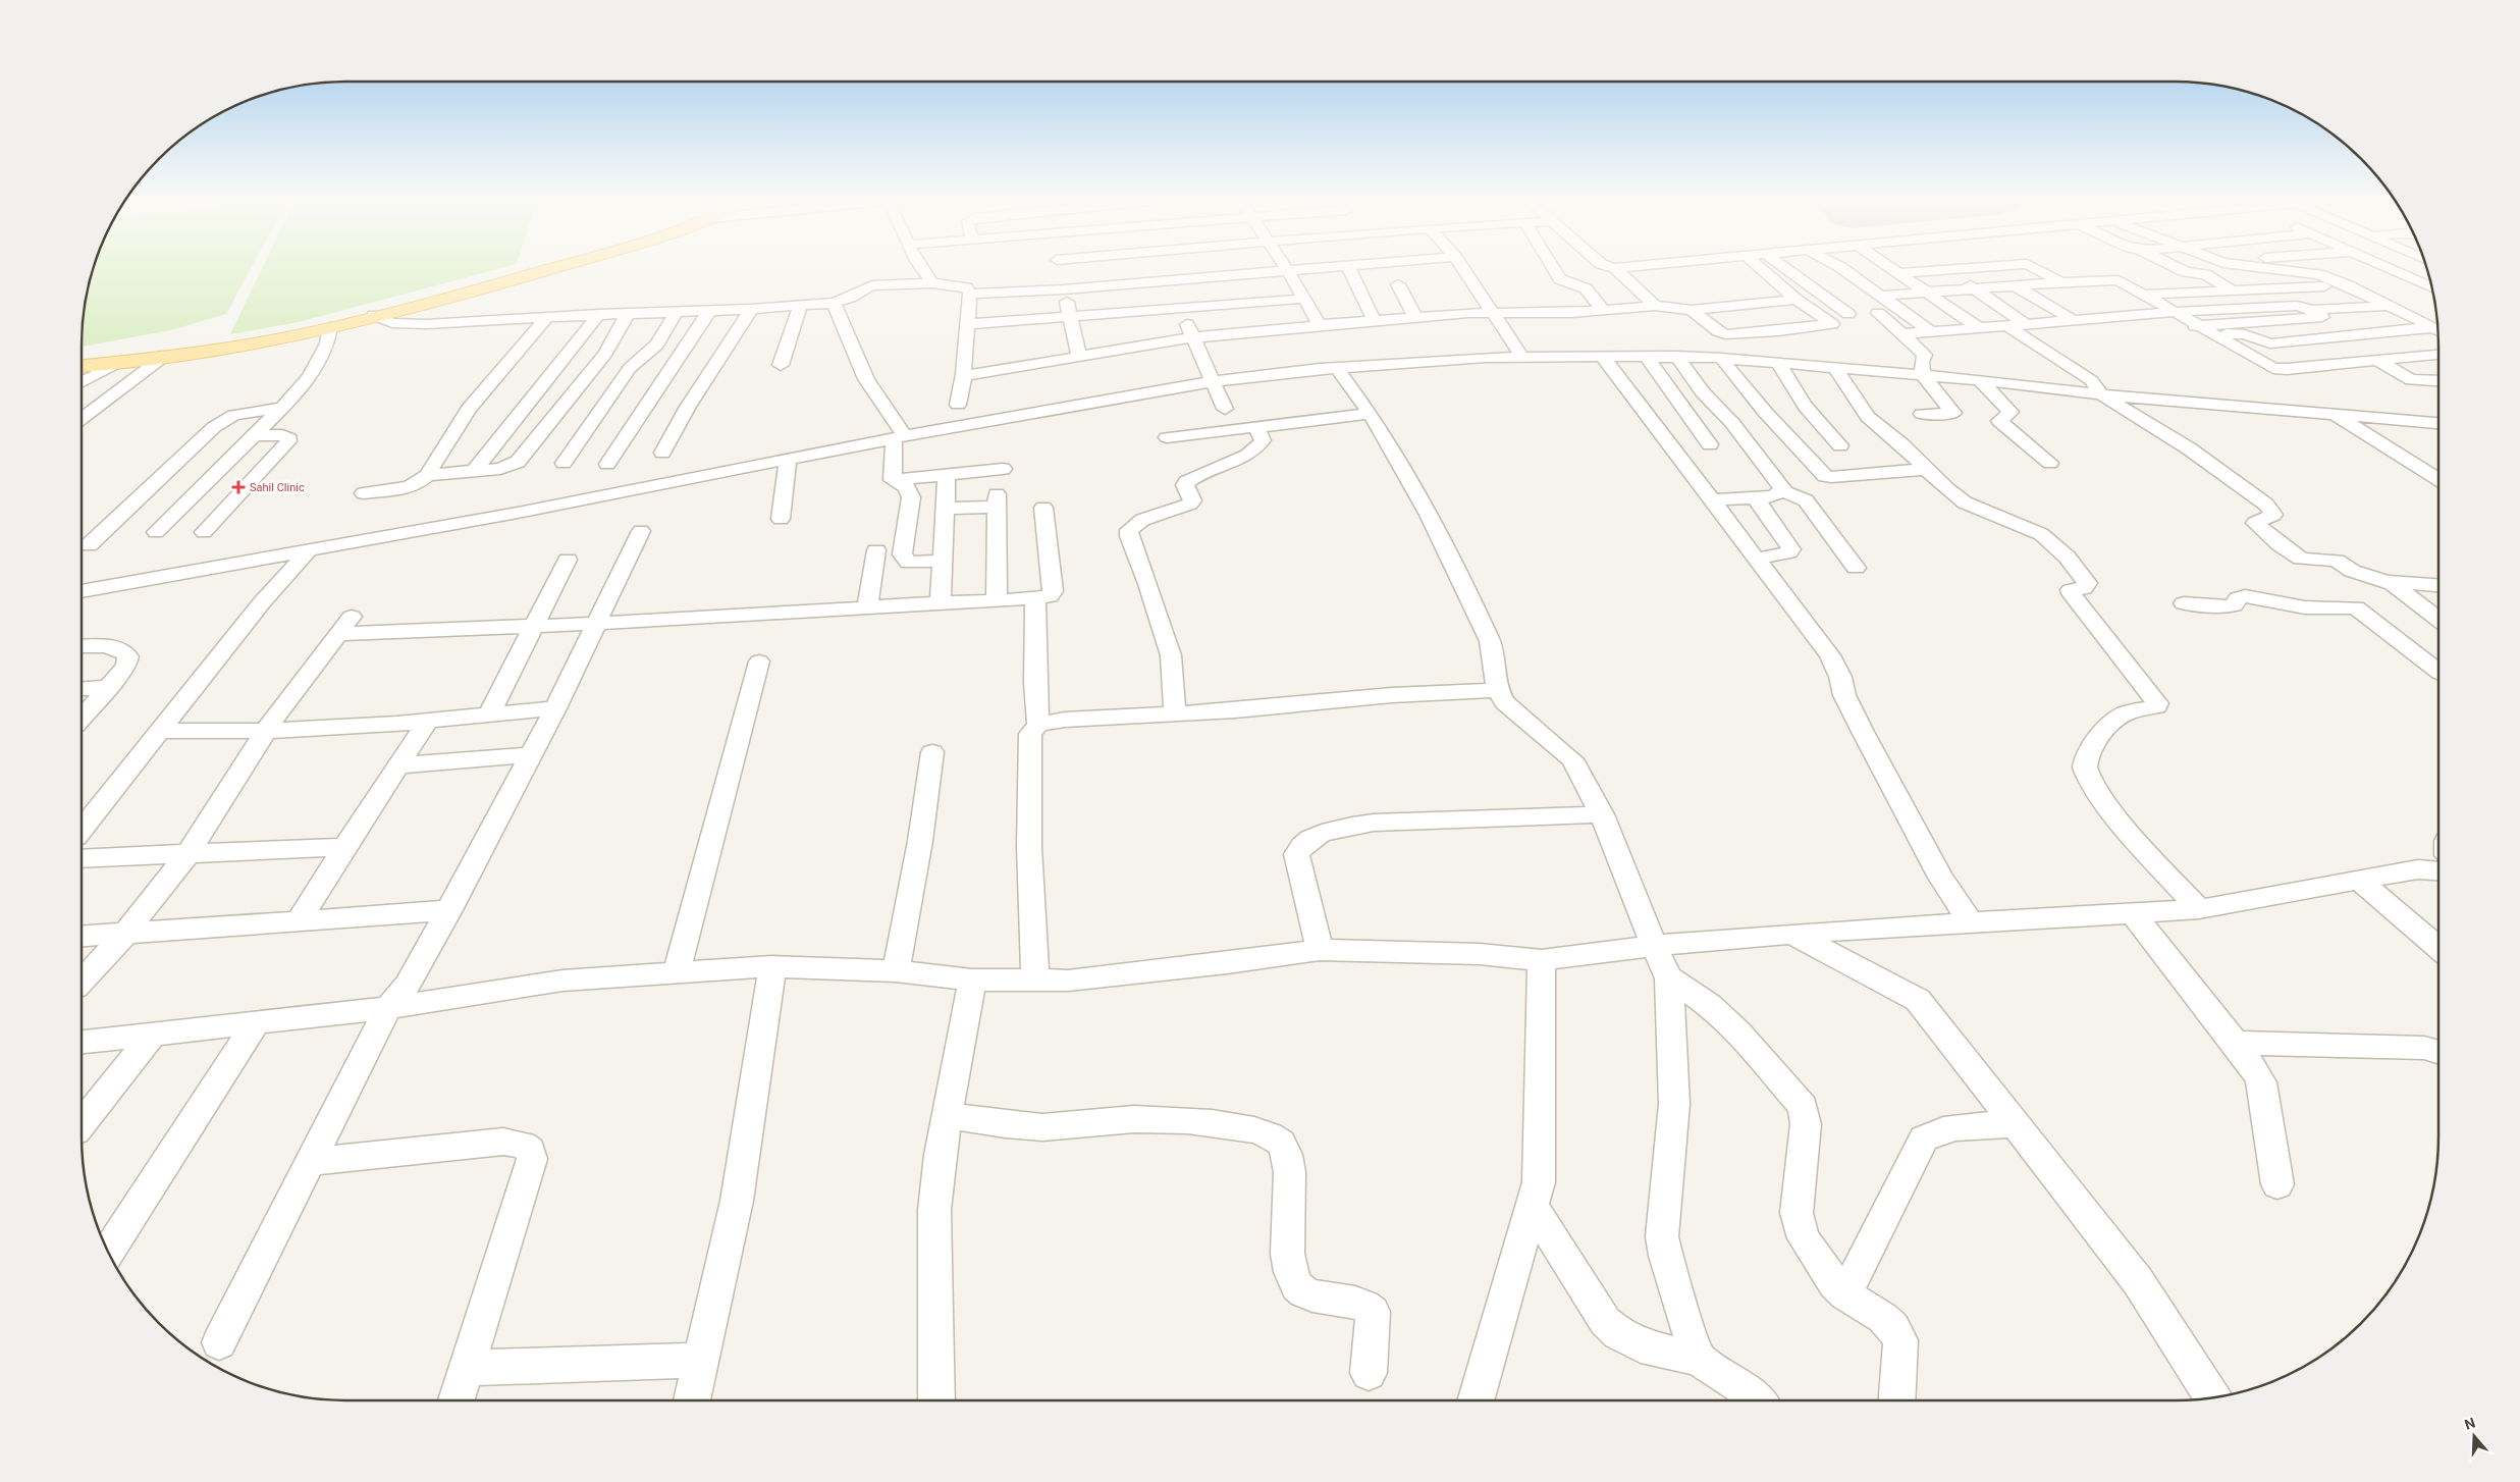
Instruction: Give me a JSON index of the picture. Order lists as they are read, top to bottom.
{
  "places": {
    "health": ["Sahil Clinic"]
  },
  "north": "top"
}
